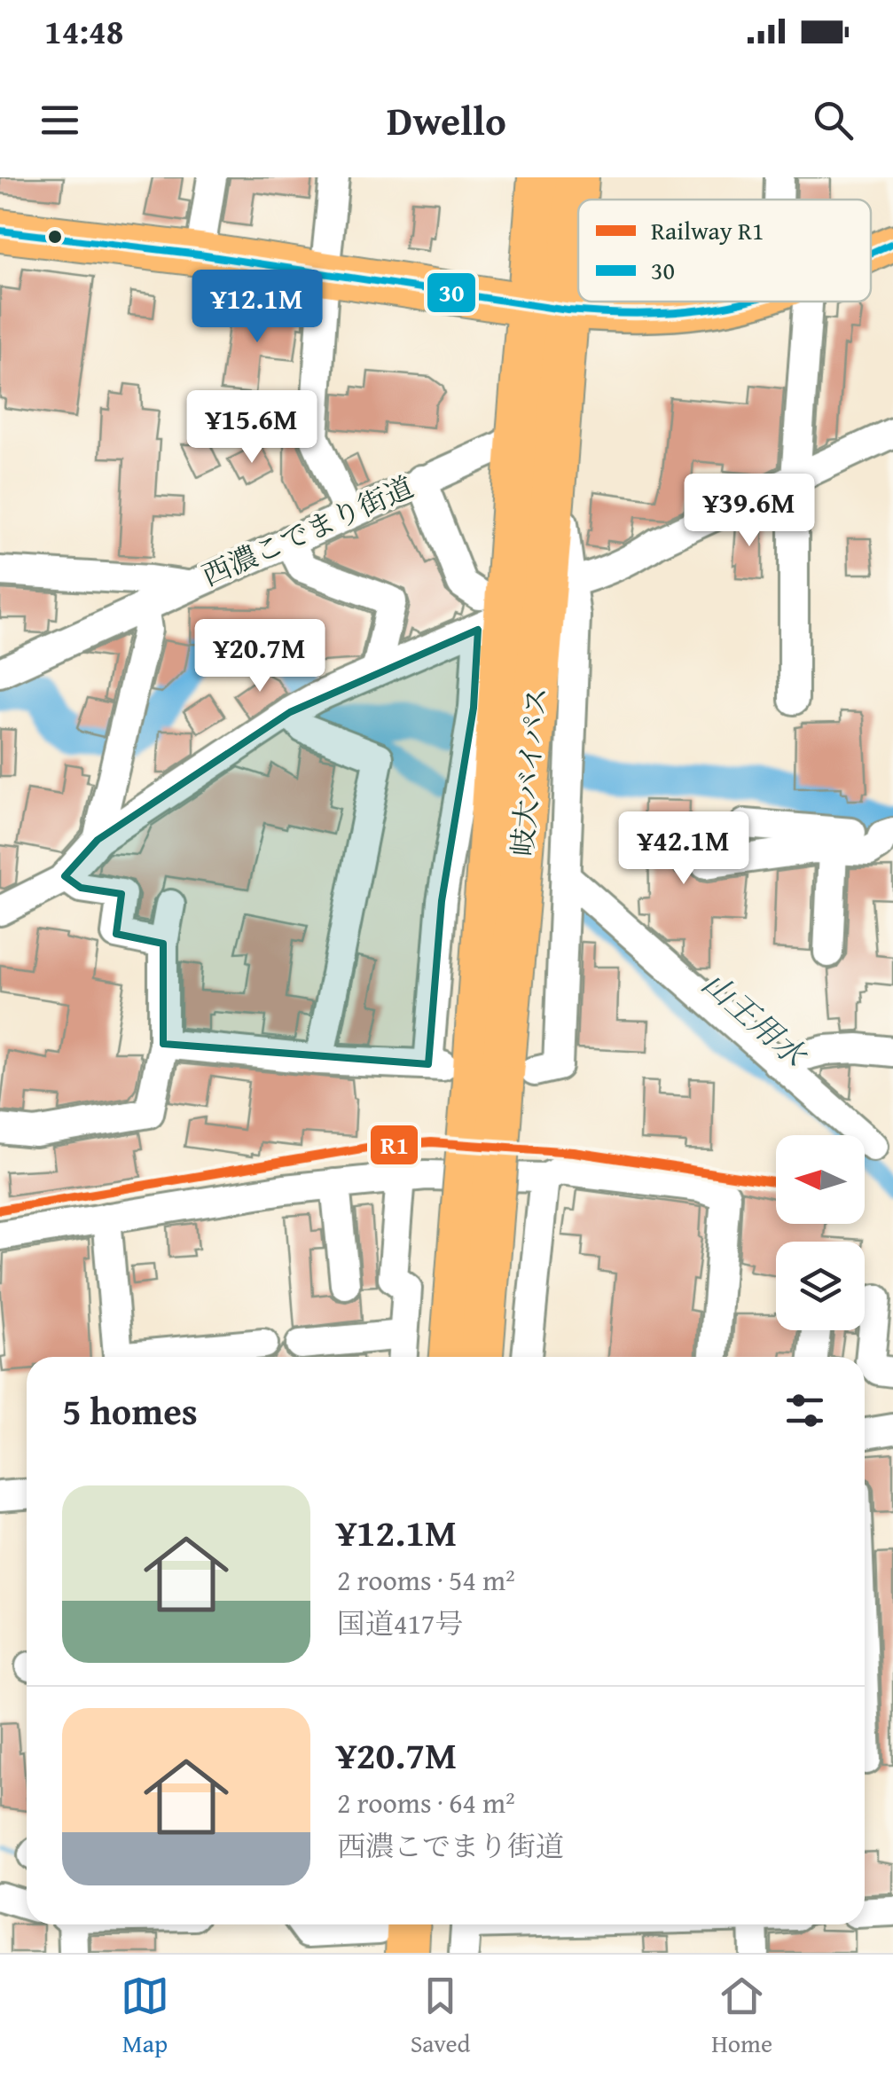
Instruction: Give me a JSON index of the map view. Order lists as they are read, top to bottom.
{
  "streets": {
    "highway": ["岐大バイパス"],
    "street": ["西濃こでまり街道"]
  },
  "crossings": [
    ["西濃こでまり街道", "岐大バイパス"]
  ],
  "water": ["山王用水"],
  "lines": ["transit line 30", "rail line R1"],
  "legend": ["Railway R1", "30"],
  "north": "left",
  "page": {
    "status": "14:48",
    "header": "Dwello",
    "price": [
      "¥12.1M",
      "¥15.6M",
      "¥39.6M",
      "¥20.7M",
      "¥42.1M"
    ],
    "heading": "5 homes",
    "list": [
      {
        "name": "¥12.1M",
        "note": "2 rooms · 54 m² · 国道417号"
      },
      {
        "name": "¥20.7M",
        "note": "2 rooms · 64 m² · 西濃こでまり街道"
      }
    ],
    "tabs": ["Map", "Saved", "Home"]
  }
}
